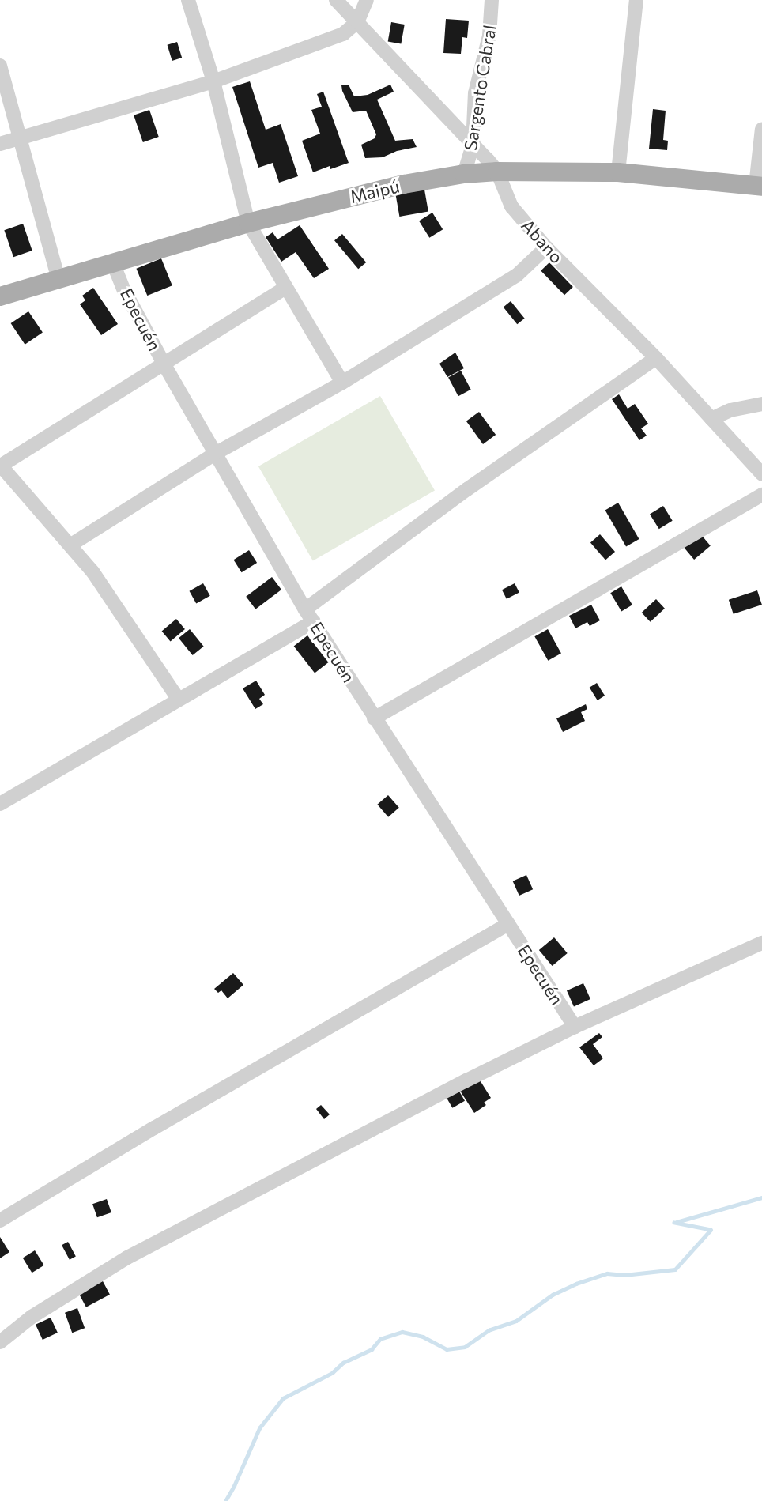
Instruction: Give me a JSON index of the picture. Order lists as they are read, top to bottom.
{
  "streets": {
    "main road": ["Maipú"],
    "street": ["Sargento Cabral", "Abano", "Epecuén"]
  },
  "crossings": [
    ["Sargento Cabral", "Maipú"],
    ["Sargento Cabral", "Abano"],
    ["Maipú", "Abano"],
    ["Maipú", "Epecuén"]
  ]
}
